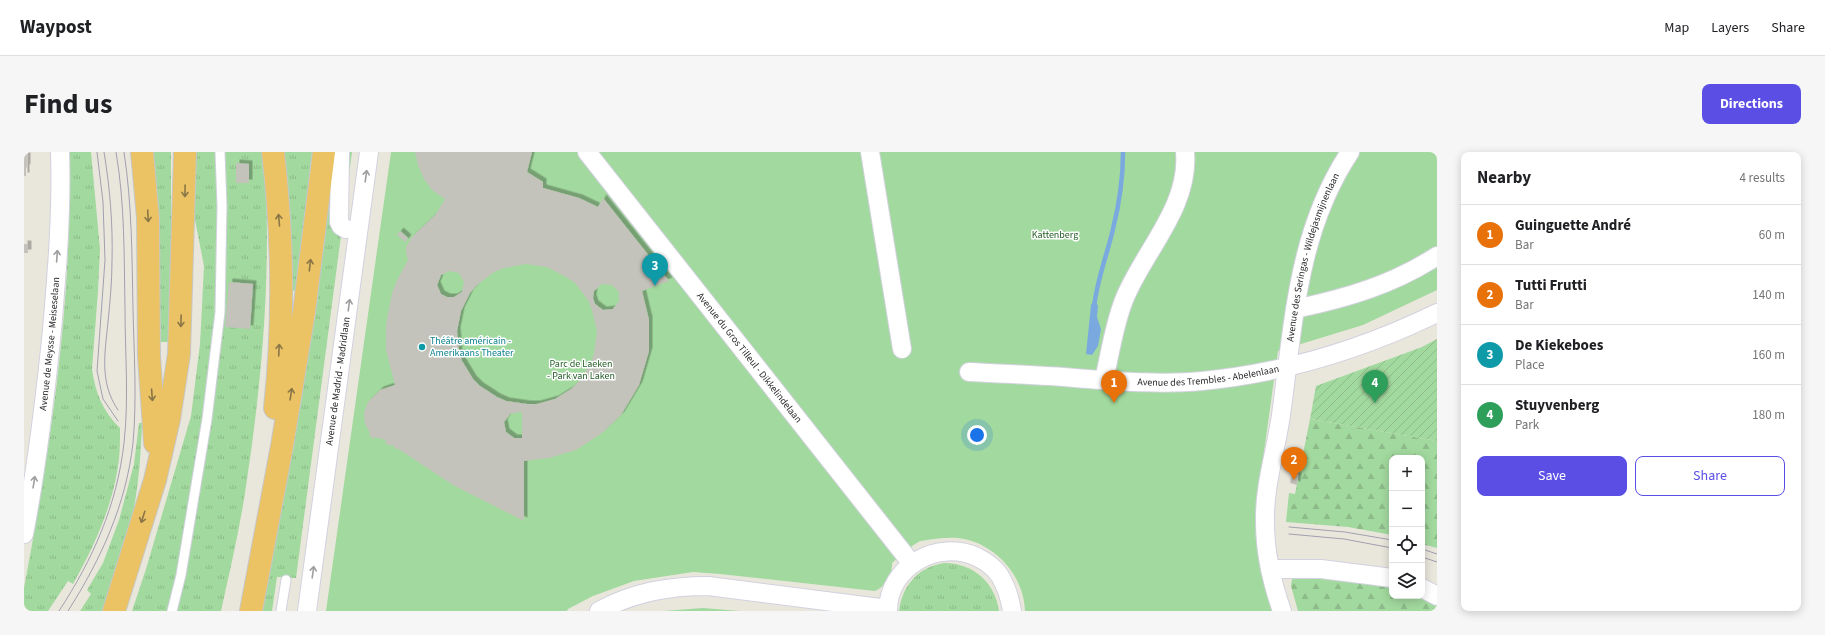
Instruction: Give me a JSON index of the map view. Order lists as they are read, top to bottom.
{
  "streets": {
    "street": [
      "Avenue des Seringas - Wildejasmijnenlaan",
      "Avenue de Meysse - Meiseselaan",
      "Avenue du Gros Tilleul - Dikkelindelaan",
      "Avenue des Trembles - Abelenlaan",
      "Avenue de Madrid - Madridlaan"
    ]
  },
  "crossings": [
    ["Avenue des Seringas - Wildejasmijnenlaan", "Avenue des Trembles - Abelenlaan"]
  ],
  "one_way": ["Avenue de Meysse - Meiseselaan", "Avenue de Madrid - Madridlaan"],
  "parks": ["Kattenberg", "Parc de Laeken - Park van Laken"],
  "places": ["Théâtre américain - Amerikaans Theater"],
  "page": {
    "header": "Waypost",
    "nav": ["Map", "Layers", "Share"],
    "title": "Find us",
    "buttons": [
      "Directions",
      ["Save", "Share"]
    ],
    "heading": ["Nearby", "4 results"],
    "list": [
      {
        "mark": "1",
        "name": "Guinguette André",
        "note": "Bar",
        "value": "60 m"
      },
      {
        "mark": "2",
        "name": "Tutti Frutti",
        "note": "Bar",
        "value": "140 m"
      },
      {
        "mark": "3",
        "name": "De Kiekeboes",
        "note": "Place",
        "value": "160 m"
      },
      {
        "mark": "4",
        "name": "Stuyvenberg",
        "note": "Park",
        "value": "180 m"
      }
    ],
    "pins": [
      "3",
      "1",
      "4",
      "2"
    ],
    "map_buttons": ["+", "−"]
  }
}
